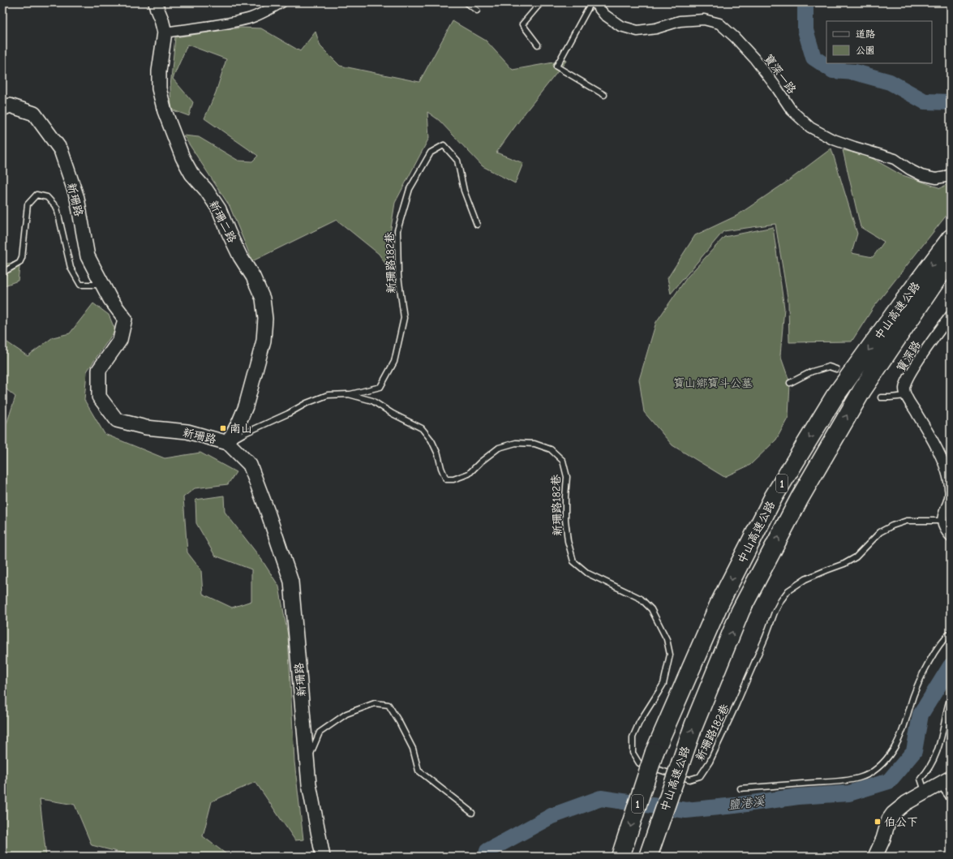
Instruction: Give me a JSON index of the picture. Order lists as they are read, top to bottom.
{
  "streets": {
    "highway": ["中山高速公路", "1"],
    "street": [
      "寶深一路",
      "新珊路",
      "新珊二路",
      "寶深路"
    ],
    "lane": ["新珊路182巷"]
  },
  "crossings": [
    ["新珊路", "新珊二路"],
    ["新珊路", "新珊路182巷"],
    ["新珊二路", "新珊路182巷"]
  ],
  "water": ["鹽港溪"],
  "parks": ["寶山鄉寶斗公墓"],
  "places": {
    "transit": ["南山", "伯公下"]
  },
  "legend": ["道路", "公園"]
}
